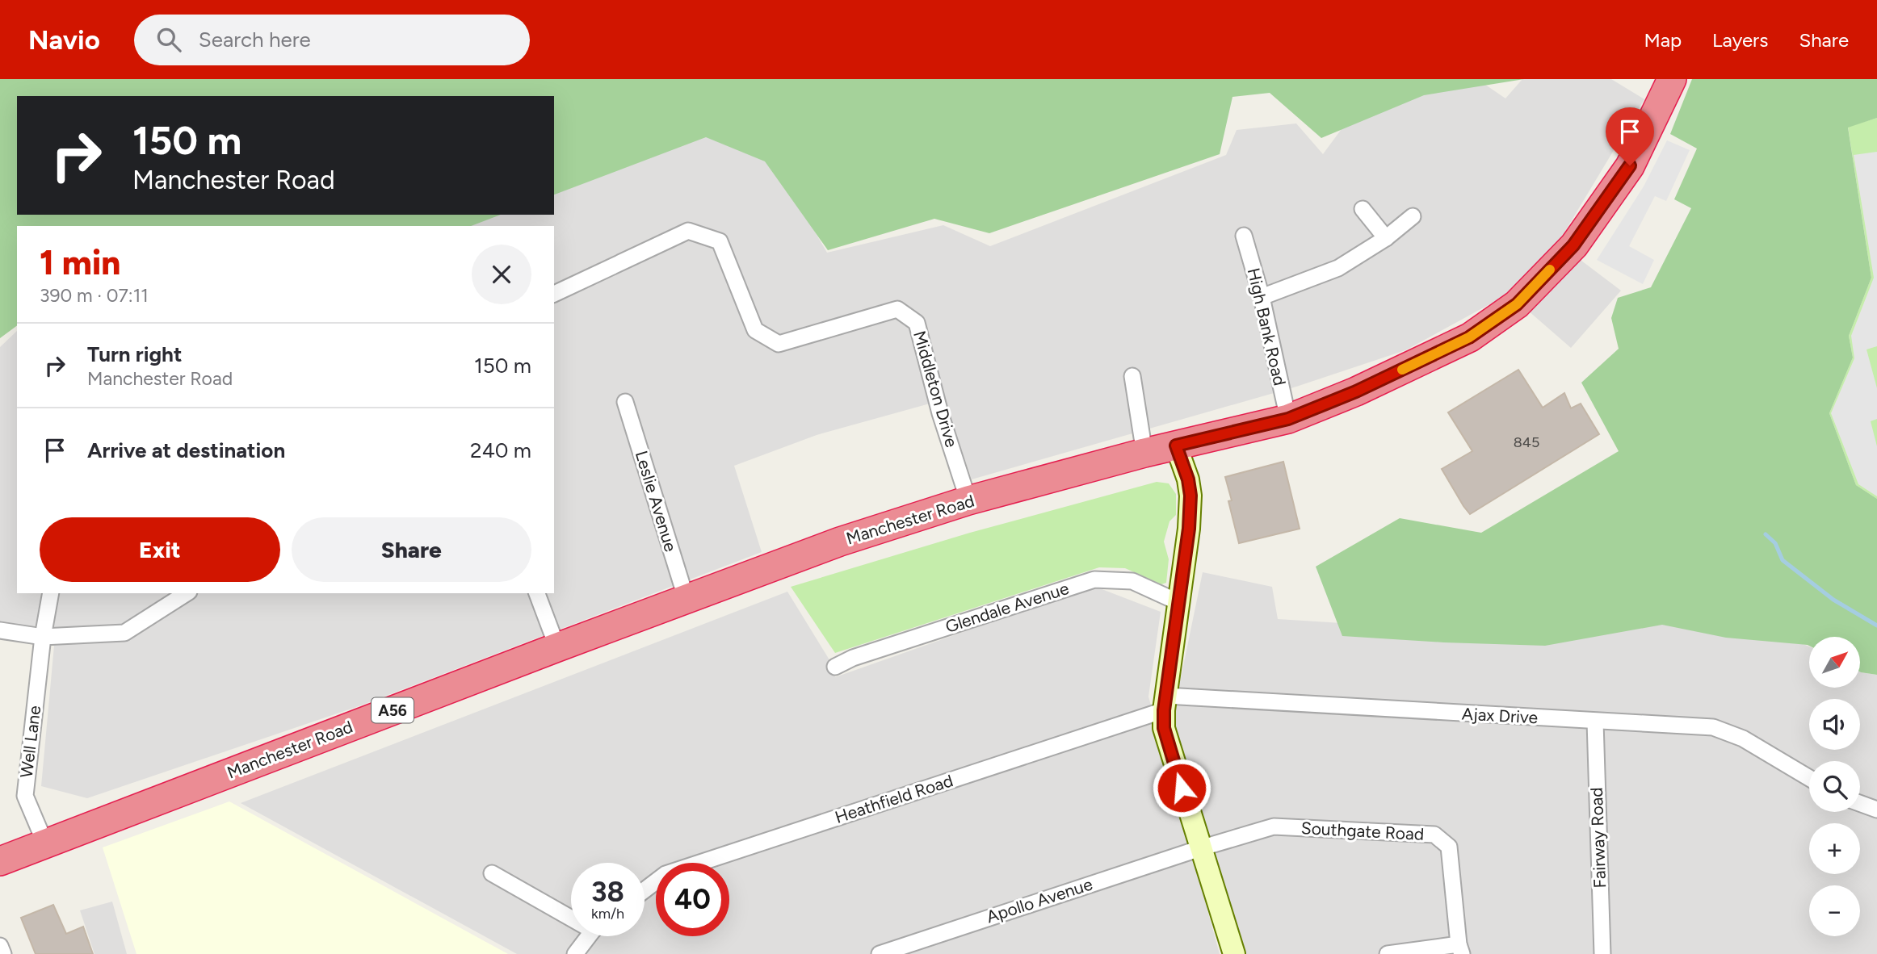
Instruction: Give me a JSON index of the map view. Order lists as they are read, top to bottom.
{
  "streets": {
    "highway": ["Manchester Road", "A56"],
    "street": [
      "High Bank Road",
      "Middleton Drive",
      "Leslie Avenue",
      "Glendale Avenue",
      "Ajax Drive",
      "Well Lane",
      "Heathfield Road",
      "Southgate Road",
      "Fairway Road",
      "Apollo Avenue"
    ]
  },
  "crossings": [
    ["High Bank Road", "Manchester Road"],
    ["Middleton Drive", "Manchester Road"],
    ["Leslie Avenue", "Manchester Road"],
    ["Manchester Road", "A56"],
    ["Manchester Road", "Well Lane"],
    ["A56", "Well Lane"],
    ["Ajax Drive", "Heathfield Road"],
    ["Ajax Drive", "Fairway Road"],
    ["Southgate Road", "Apollo Avenue"]
  ],
  "house_numbers": ["845"],
  "north": "top right",
  "page": {
    "header": "Navio",
    "search": "Search here",
    "nav": ["Map", "Layers", "Share"],
    "turn": ["150 m", "Manchester Road"],
    "heading": ["1 min", "390 m · 07:11"],
    "list": [
      {
        "name": "Turn right",
        "note": "Manchester Road",
        "value": "150 m"
      },
      {
        "name": "Arrive at destination",
        "value": "240 m"
      }
    ],
    "buttons": ["Exit", "Share"],
    "map_buttons": ["+", "−"],
    "speed": "38 km/h",
    "limit": "40"
  }
}
